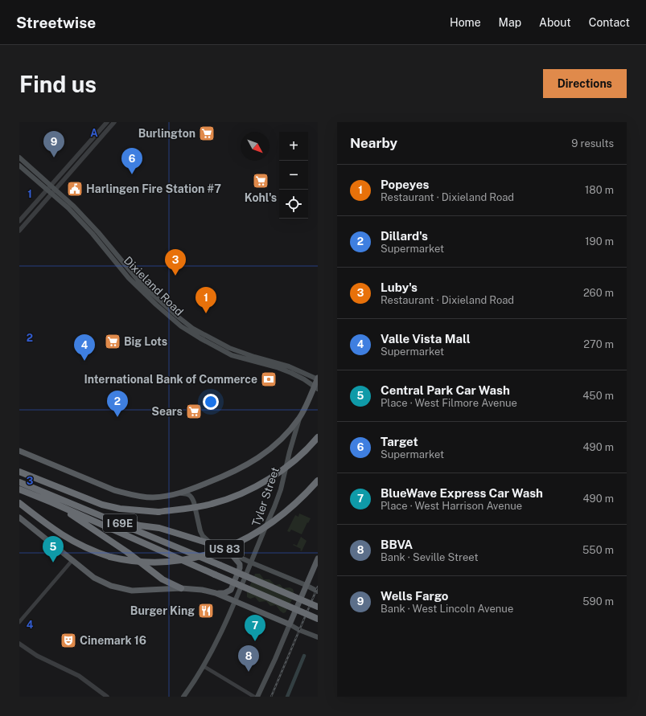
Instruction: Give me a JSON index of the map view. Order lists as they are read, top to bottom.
{
  "streets": {
    "highway": ["I 69E", "US 83"],
    "main road": ["Dixieland Road", "Tyler Street"]
  },
  "places": {
    "supermarket": [
      "Burlington",
      "Kohl's",
      "Big Lots",
      "Sears"
    ],
    "public building": ["Harlingen Fire Station #7"],
    "bank": ["International Bank of Commerce"],
    "restaurant": ["Burger King"],
    "theatre": ["Cinemark 16"]
  },
  "north": "bottom right",
  "page": {
    "header": "Streetwise",
    "nav": [
      "Home",
      "Map",
      "About",
      "Contact"
    ],
    "buttons": "Directions",
    "title": "Find us",
    "heading": ["Nearby", "9 results"],
    "pins": [
      "9",
      "6",
      "3",
      "1",
      "4",
      "2",
      "5",
      "7",
      "8"
    ],
    "map_buttons": ["+", "−"],
    "list": [
      {
        "mark": "1",
        "name": "Popeyes",
        "note": "Restaurant · Dixieland Road",
        "value": "180 m"
      },
      {
        "mark": "2",
        "name": "Dillard's",
        "note": "Supermarket",
        "value": "190 m"
      },
      {
        "mark": "3",
        "name": "Luby's",
        "note": "Restaurant · Dixieland Road",
        "value": "260 m"
      },
      {
        "mark": "4",
        "name": "Valle Vista Mall",
        "note": "Supermarket",
        "value": "270 m"
      },
      {
        "mark": "5",
        "name": "Central Park Car Wash",
        "note": "Place · West Filmore Avenue",
        "value": "450 m"
      },
      {
        "mark": "6",
        "name": "Target",
        "note": "Supermarket",
        "value": "490 m"
      },
      {
        "mark": "7",
        "name": "BlueWave Express Car Wash",
        "note": "Place · West Harrison Avenue",
        "value": "490 m"
      },
      {
        "mark": "8",
        "name": "BBVA",
        "note": "Bank · Seville Street",
        "value": "550 m"
      },
      {
        "mark": "9",
        "name": "Wells Fargo",
        "note": "Bank · West Lincoln Avenue",
        "value": "590 m"
      }
    ]
  },
  "grid": {
    "columns": ["A"],
    "rows": [
      "1",
      "2",
      "3",
      "4"
    ]
  }
}
